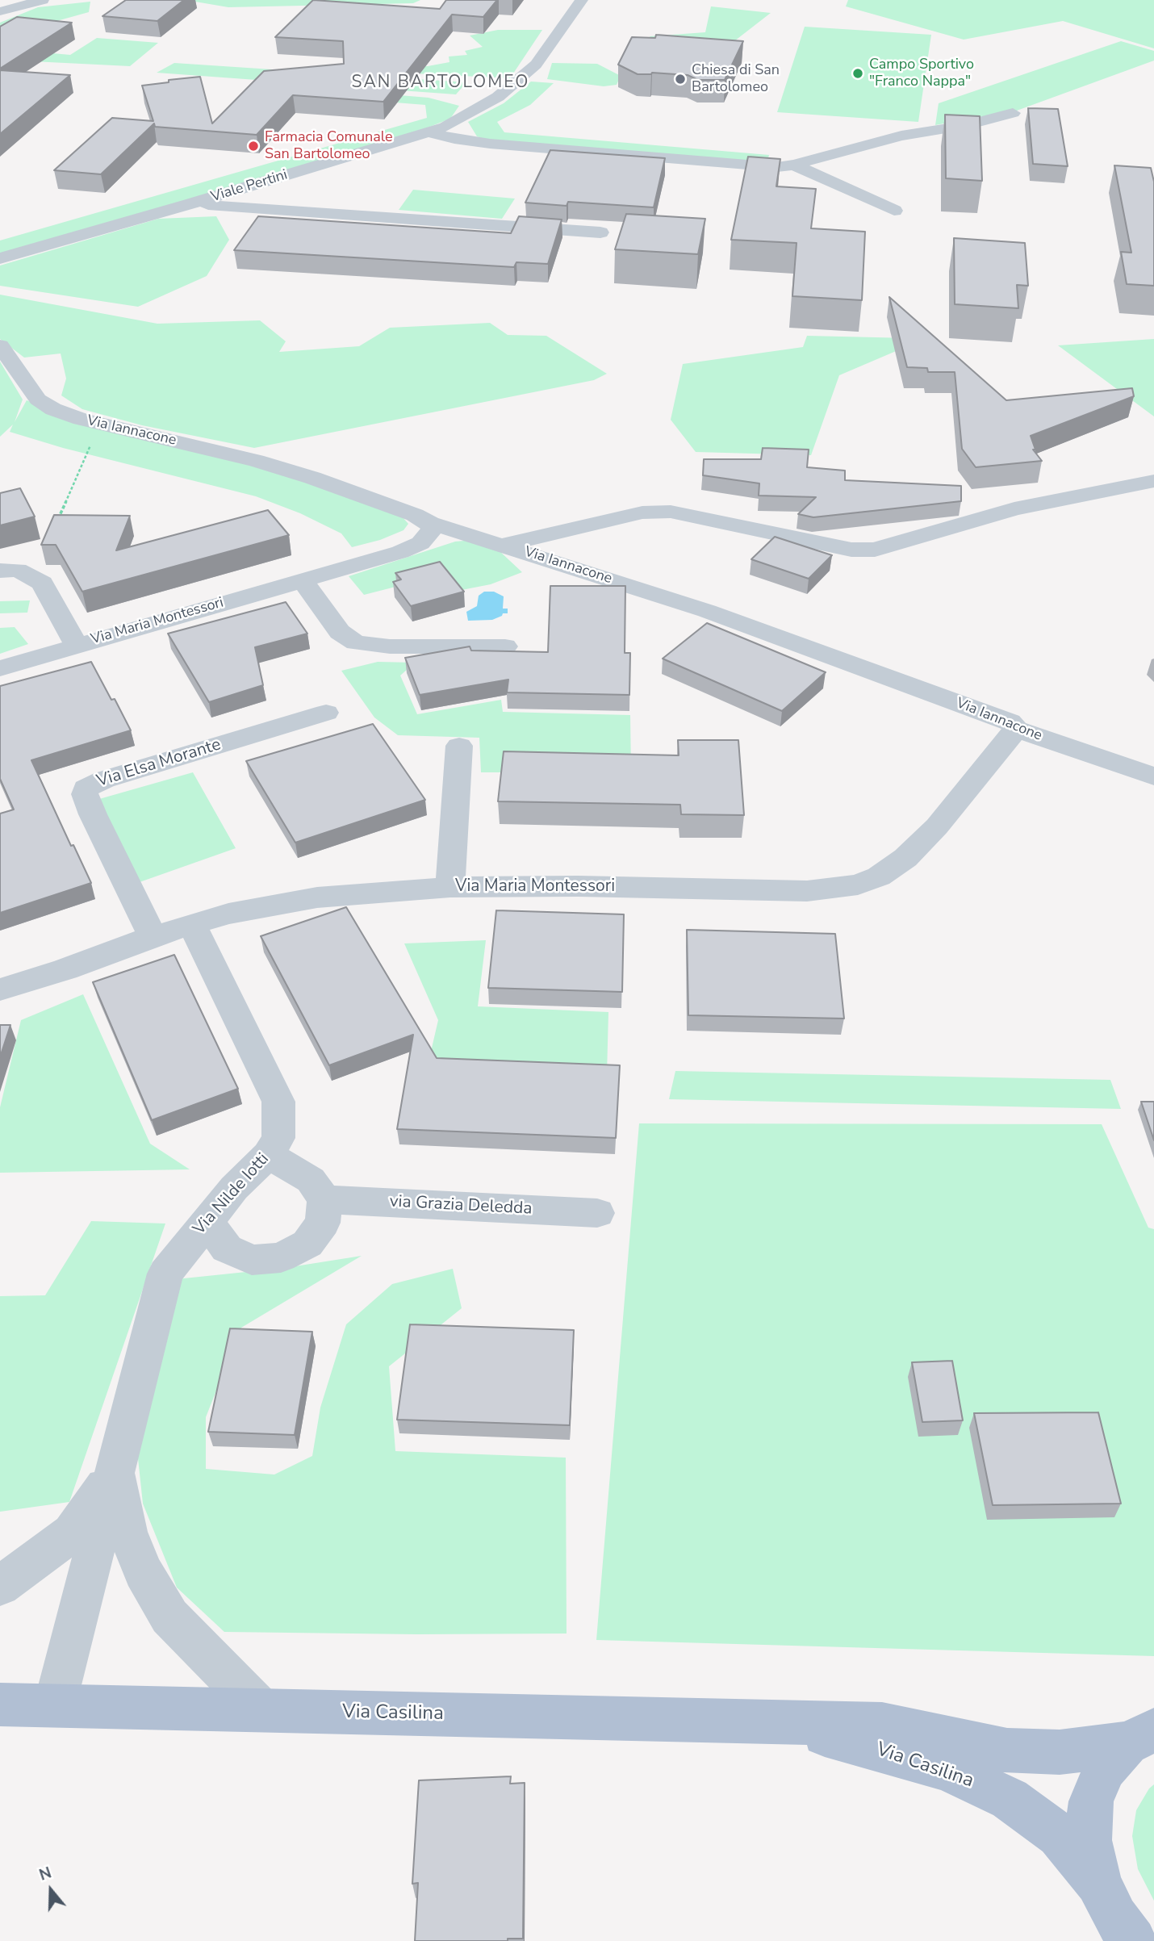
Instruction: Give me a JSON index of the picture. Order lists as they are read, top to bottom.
{
  "streets": {
    "main road": ["Via Casilina"],
    "street": [
      "Viale Pertini",
      "Via Iannacone",
      "Via Maria Montessori",
      "Via Elsa Morante",
      "Via Nilde Iotti",
      "via Grazia Deledda"
    ]
  },
  "crossings": [
    ["Via Iannacone", "Via Maria Montessori"],
    ["Via Maria Montessori", "Via Elsa Morante"],
    ["Via Maria Montessori", "Via Nilde Iotti"],
    ["Via Nilde Iotti", "via Grazia Deledda"],
    ["Via Nilde Iotti", "Via Casilina"]
  ],
  "districts": ["SAN BARTOLOMEO"],
  "places": ["Campo Sportivo \"Franco Nappa\"", "Chiesa di San Bartolomeo", "Farmacia Comunale San Bartolomeo"],
  "north": "top"
}
